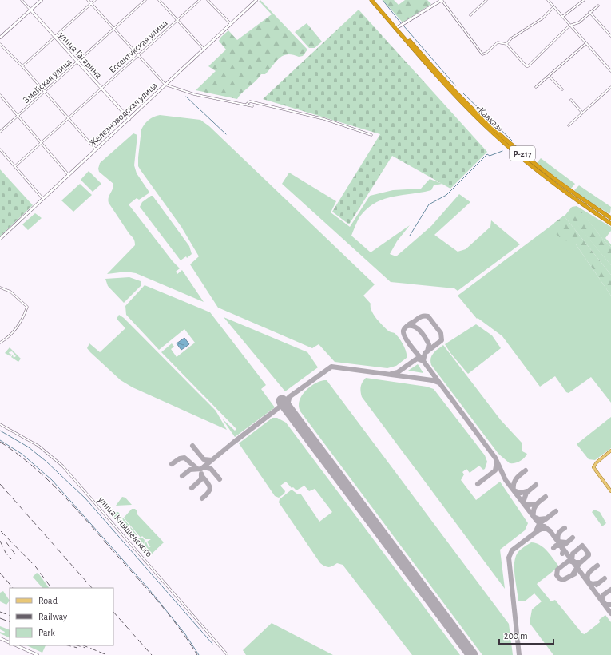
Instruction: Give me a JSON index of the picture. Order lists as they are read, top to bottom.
{
  "streets": {
    "highway": ["«Кавказ»", "Р-217"],
    "main road": ["улица Гагарина", "Железноводская улица"],
    "street": ["Ессентукская улица", "Змейская улица", "улица Кнышевского"]
  },
  "crossings": [
    ["Ессентукская улица", "улица Гагарина"],
    ["улица Гагарина", "Змейская улица"],
    ["улица Гагарина", "Железноводская улица"]
  ],
  "legend": ["Road", "Railway", "Park"],
  "scale_bar": "200 m"
}
